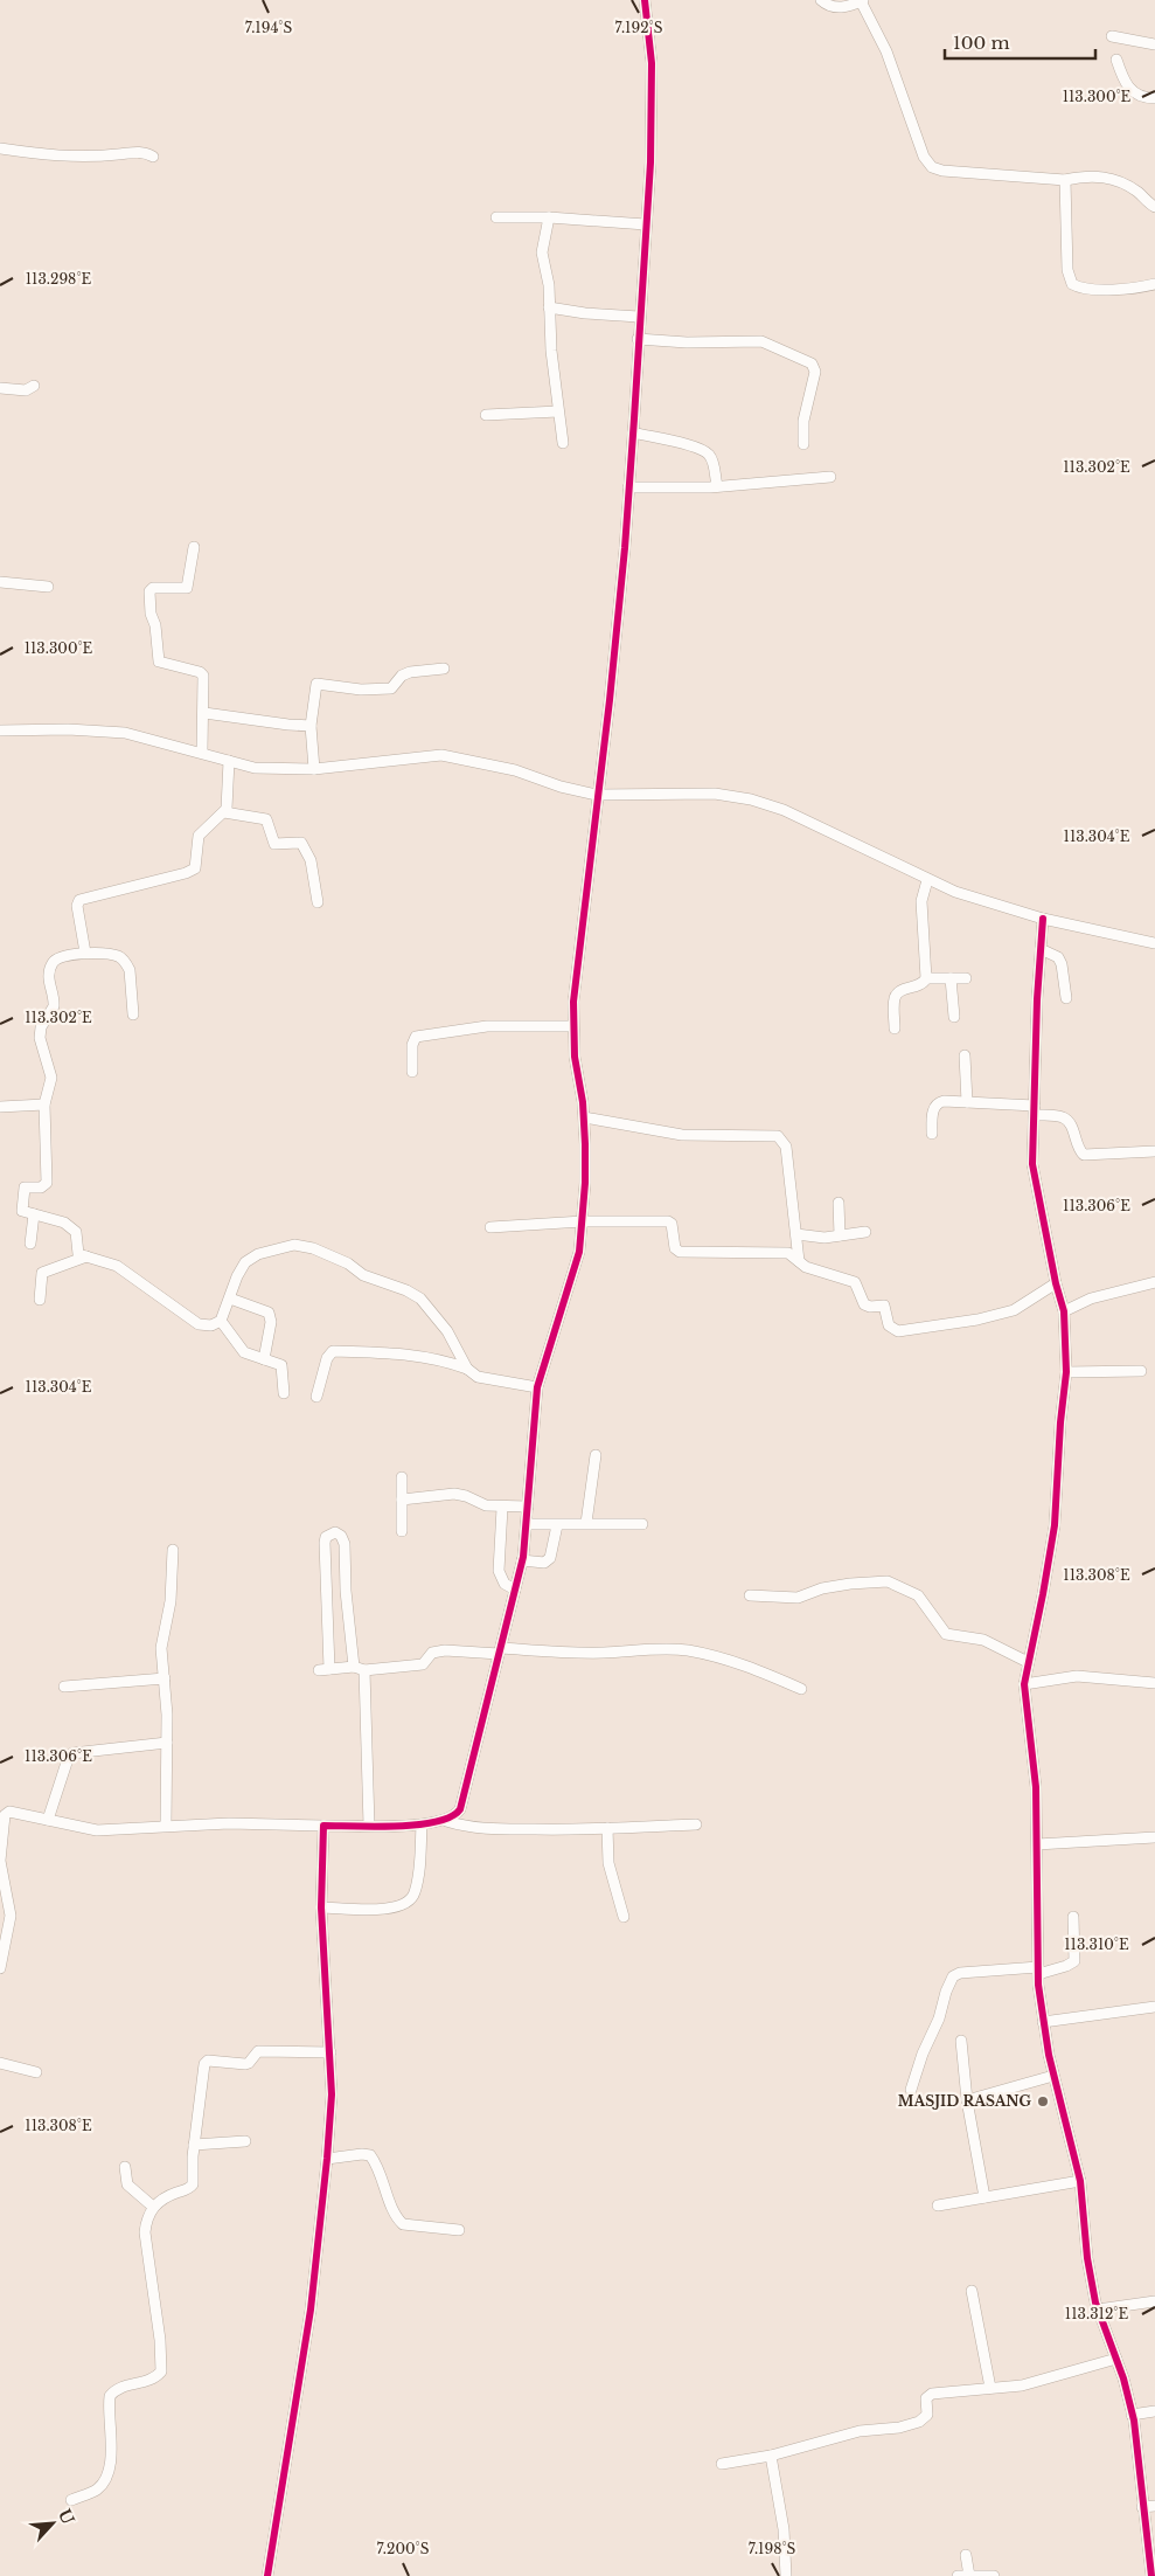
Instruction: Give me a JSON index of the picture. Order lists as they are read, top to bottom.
{
  "places": ["MASJID RASANG"],
  "scale_bar": "100 m",
  "north": "top right",
  "coordinates": [
    "7.194°S",
    "7.192°S",
    "113.300°E",
    "113.298°E",
    "113.302°E",
    "113.304°E",
    "113.306°E",
    "113.308°E",
    "113.310°E",
    "113.312°E",
    "7.200°S",
    "7.198°S"
  ]
}
